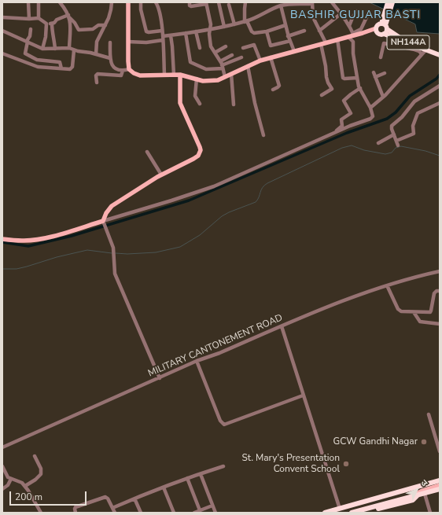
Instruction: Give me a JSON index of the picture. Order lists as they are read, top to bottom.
{
  "streets": {
    "highway": ["NH144A"],
    "street": ["MILITARY CANTONEMENT ROAD"]
  },
  "districts": ["BASHIR GUJJAR BASTI"],
  "places": ["GCW Gandhi Nagar", "St. Mary's Presentation Convent School"],
  "scale_bar": "200 m",
  "north": "top right"
}
